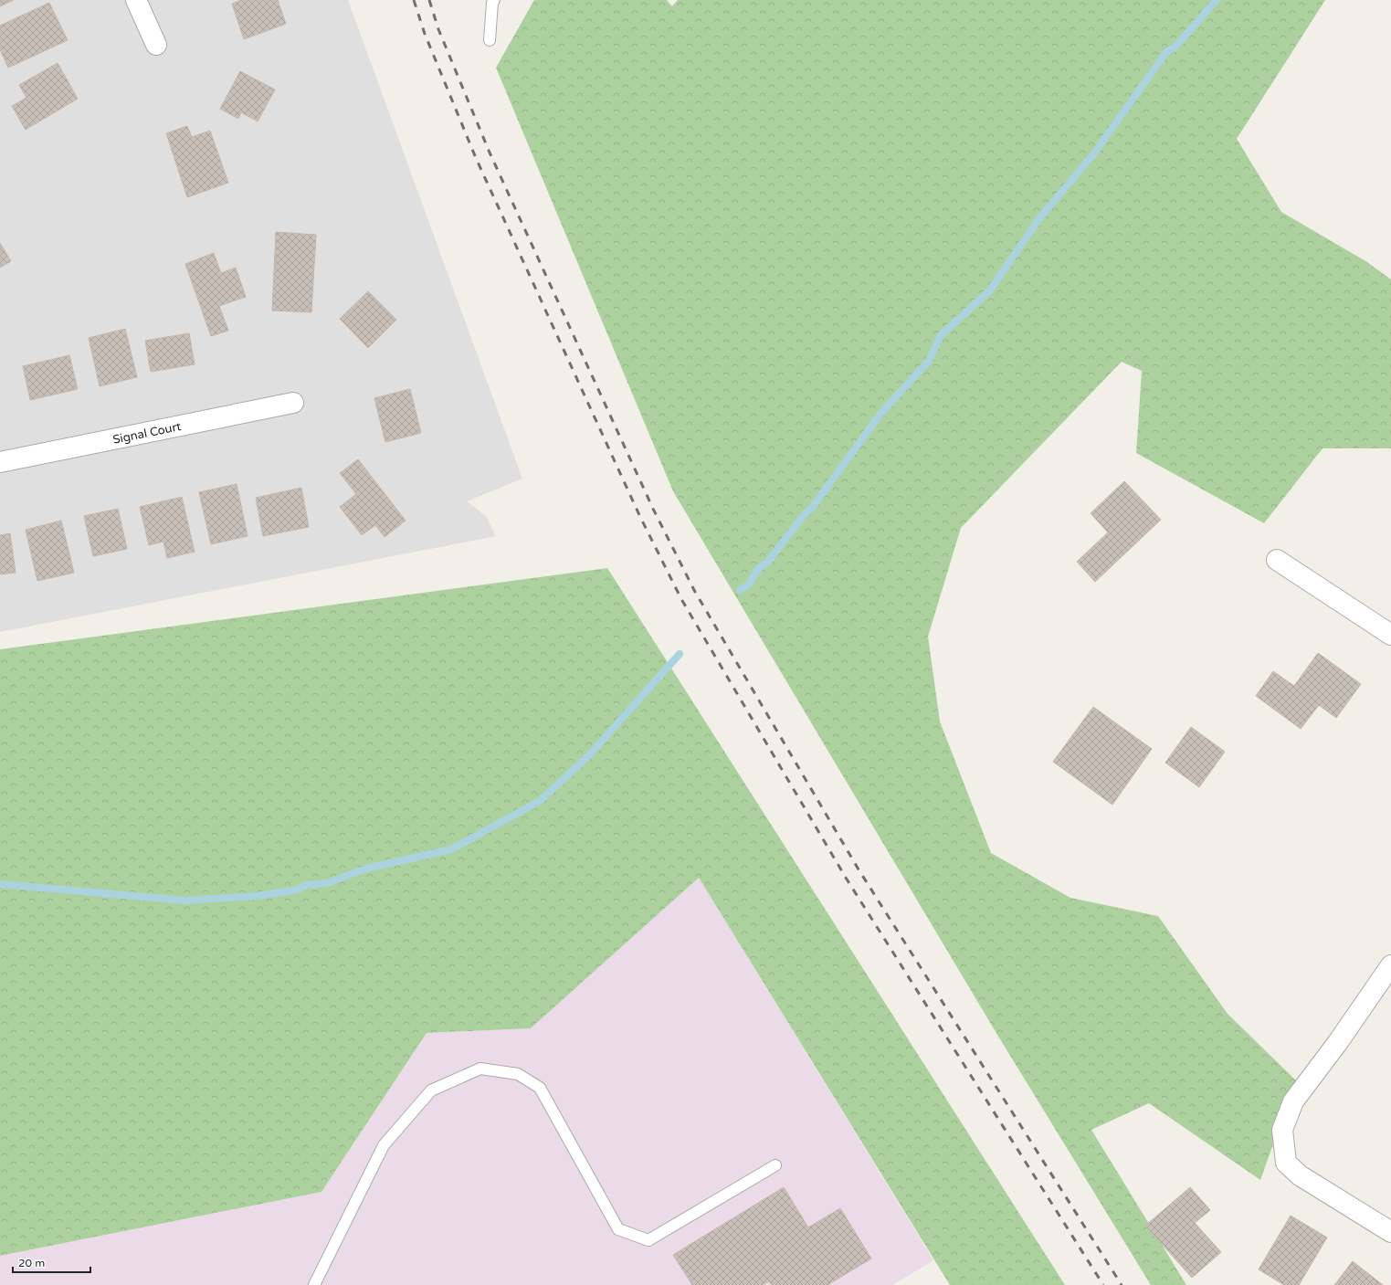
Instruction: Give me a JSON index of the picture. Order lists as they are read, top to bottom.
{
  "streets": {
    "street": ["Signal Court"]
  },
  "scale_bar": "20 m"
}
